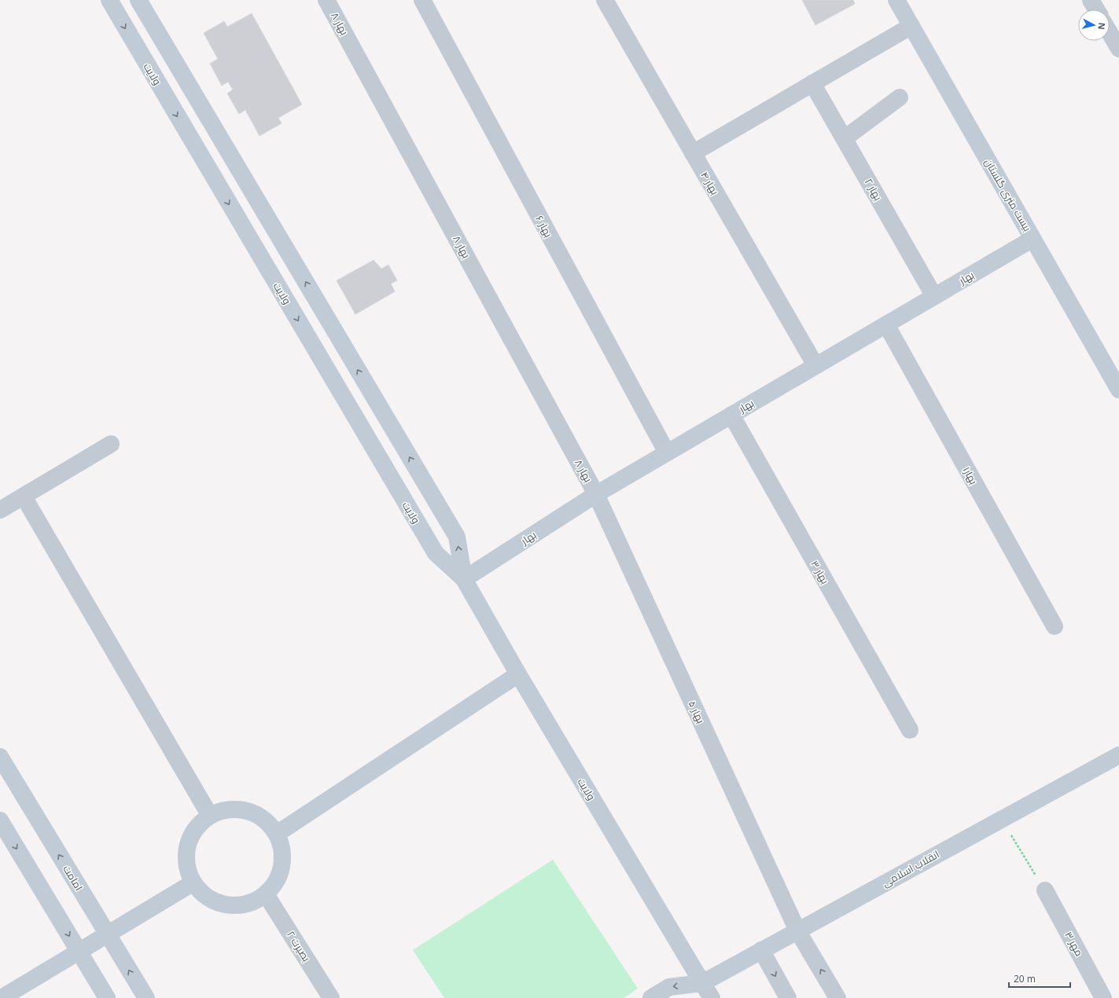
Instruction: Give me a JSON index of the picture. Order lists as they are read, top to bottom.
{
  "streets": {
    "street": [
      "بهار ۸",
      "ولایت",
      "بهار ۴",
      "بهار ۲",
      "بیست متری گلستان",
      "بهار ۶",
      "بهار",
      "بهار۱",
      "بهار ۳",
      "بهار ۵",
      "انقلاب اسلامی",
      "امامت",
      "مهر ۳",
      "بصیرت ۲"
    ]
  },
  "crossings": [
    ["بهار ۸", "بهار"],
    ["بهار ۸", "بهار ۵"],
    ["ولایت", "بهار"],
    ["ولایت", "انقلاب اسلامی"],
    ["بهار ۴", "بهار"],
    ["بهار ۲", "بهار"],
    ["بیست متری گلستان", "بهار"],
    ["بهار ۶", "بهار"],
    ["بهار", "بهار۱"],
    ["بهار", "بهار ۳"],
    ["بهار", "بهار ۵"],
    ["بهار ۵", "انقلاب اسلامی"]
  ],
  "scale_bar": "20 m",
  "north": "right"
}
